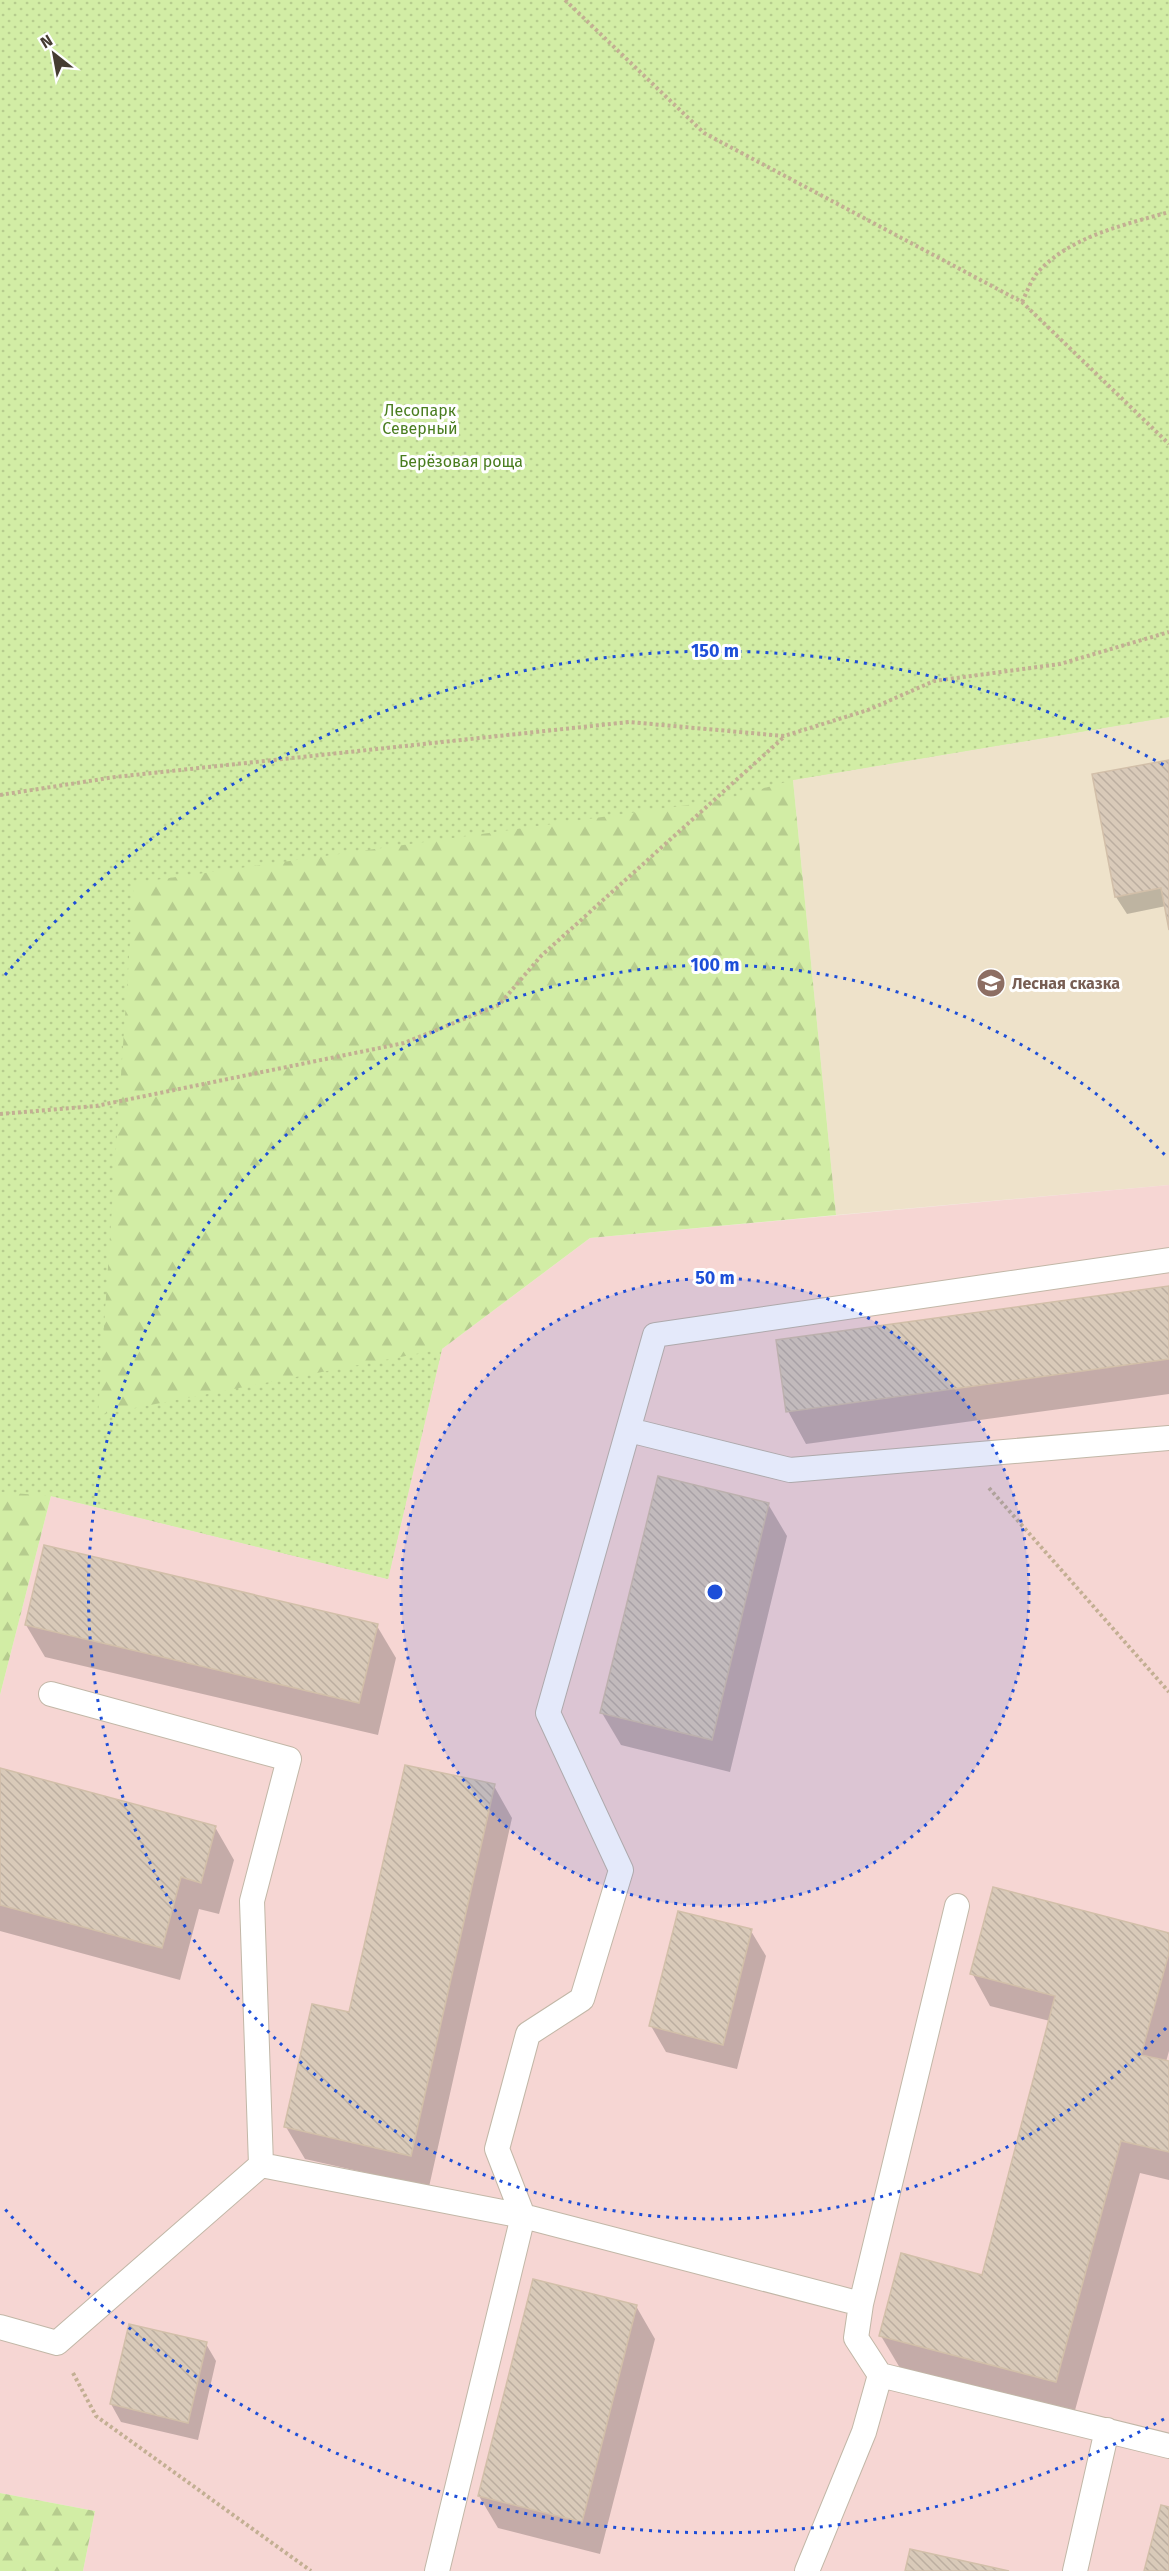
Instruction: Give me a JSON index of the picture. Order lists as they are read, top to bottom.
{
  "parks": ["Лесопарк Северный", "Берёзовая роща"],
  "places": {
    "school or university": ["Лесная сказка"]
  },
  "north": "top left",
  "rings": ["150 m", "100 m", "50 m"]
}
